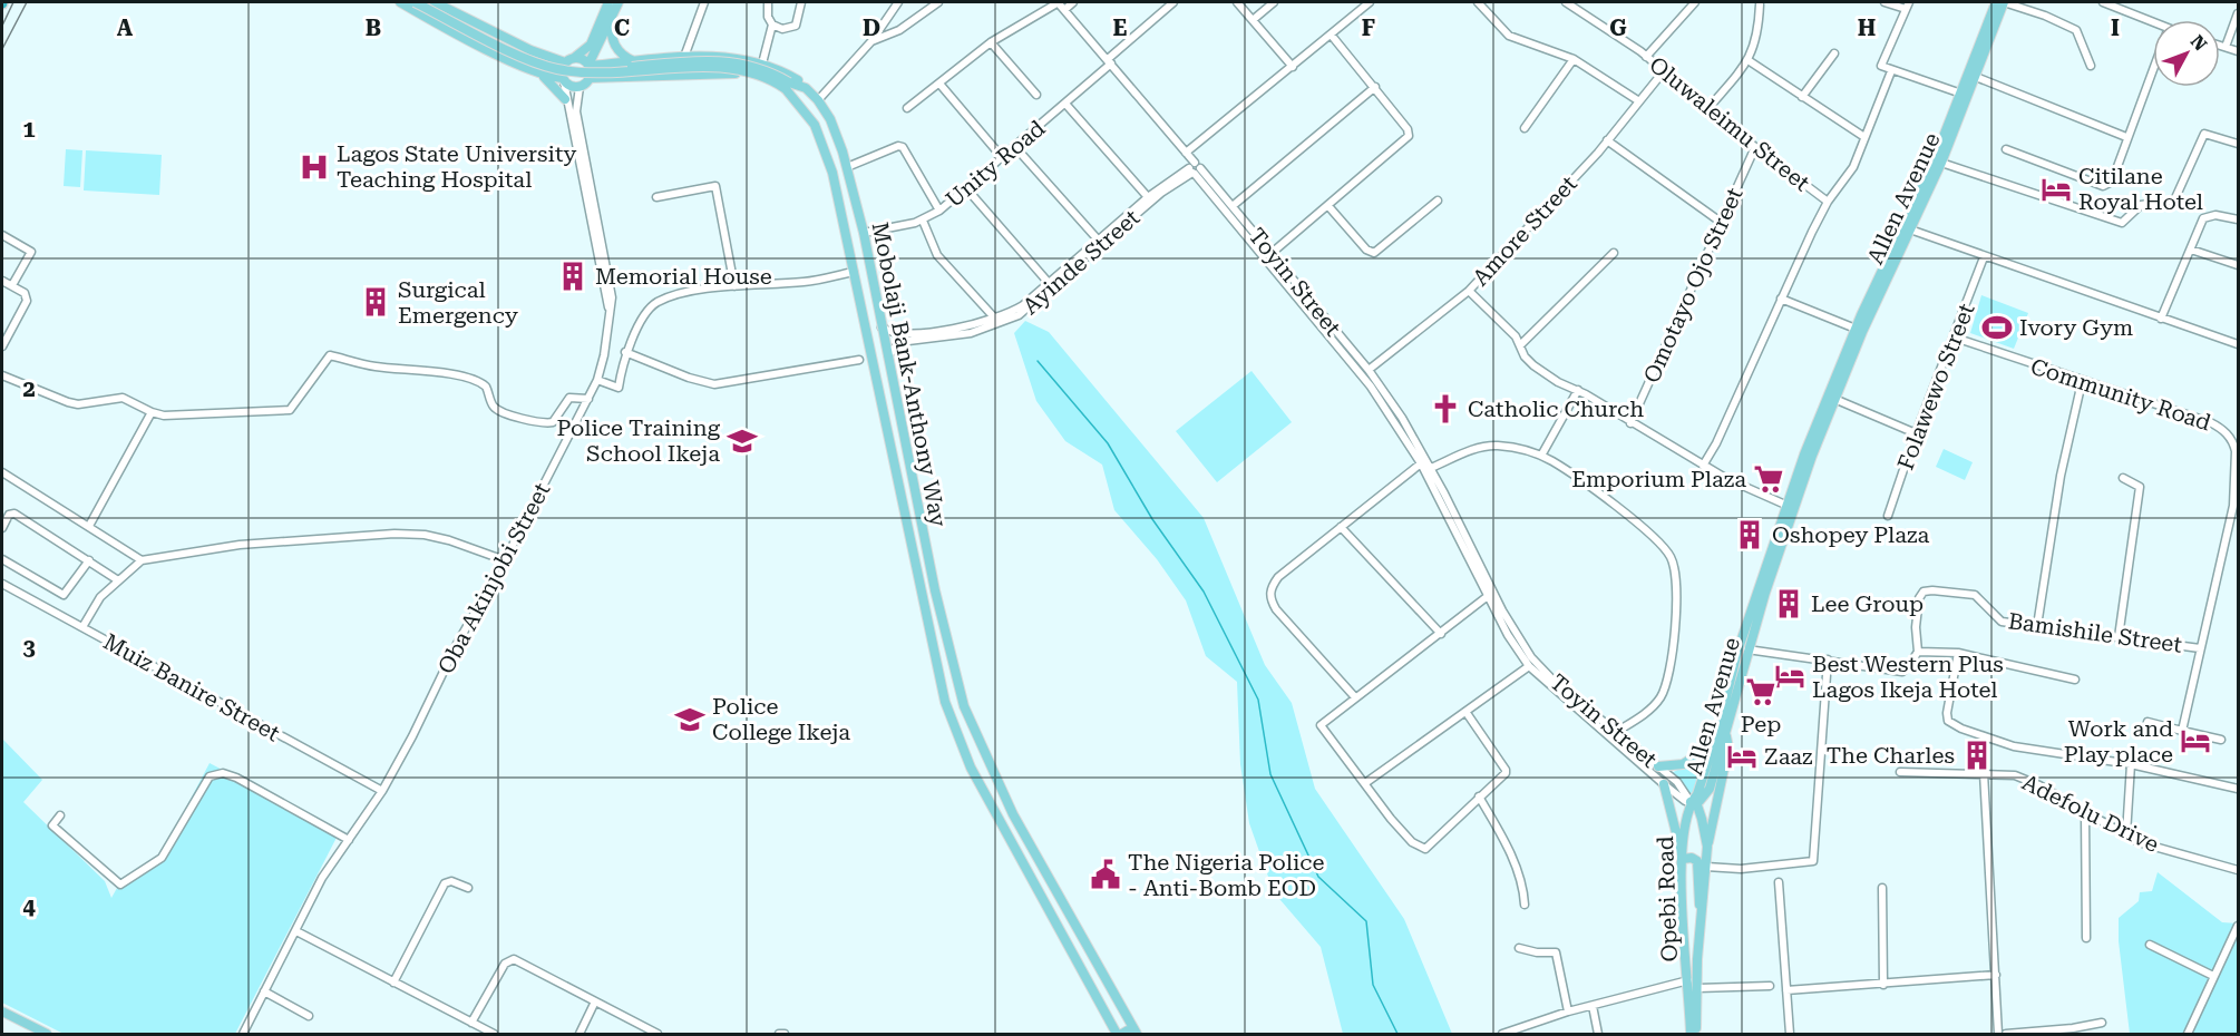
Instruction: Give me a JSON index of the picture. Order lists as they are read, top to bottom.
{
  "streets": {
    "main road": ["Allen Avenue", "Mobolaji Bank-Anthony Way", "Opebi Road"],
    "street": [
      "Oluwaleimu Street",
      "Unity Road",
      "Amore Street",
      "Ayinde Street",
      "Toyin Street",
      "Omotayo Ojo Street",
      "Folawewo Street",
      "Community Road",
      "Oba Akinjobi Street",
      "Bamishile Street",
      "Muiz Banire Street",
      "Adefolu Drive"
    ]
  },
  "crossings": [
    ["Oluwaleimu Street", "Amore Street"],
    ["Oluwaleimu Street", "Omotayo Ojo Street"],
    ["Unity Road", "Toyin Street"],
    ["Unity Road", "Mobolaji Bank-Anthony Way"],
    ["Allen Avenue", "Toyin Street"],
    ["Allen Avenue", "Opebi Road"],
    ["Amore Street", "Toyin Street"],
    ["Ayinde Street", "Toyin Street"],
    ["Ayinde Street", "Mobolaji Bank-Anthony Way"],
    ["Toyin Street", "Opebi Road"],
    ["Folawewo Street", "Community Road"],
    ["Community Road", "Bamishile Street"],
    ["Oba Akinjobi Street", "Muiz Banire Street"]
  ],
  "places": {
    "hospital": ["Lagos State University Teaching Hospital"],
    "hotel": [
      "Citilane Royal Hotel",
      "Best Western Plus Lagos Ikeja Hotel",
      "Work and Play place",
      "Zaaz"
    ],
    "building": [
      "Memorial House",
      "Surgical Emergency",
      "Oshopey Plaza",
      "Lee Group",
      "The Charles"
    ],
    "sports": ["Ivory Gym"],
    "church": ["Catholic Church"],
    "school or university": ["Police Training School Ikeja", "Police College Ikeja"],
    "supermarket": ["Emporium Plaza", "Pep"],
    "public building": ["The Nigeria Police - Anti-Bomb EOD"]
  },
  "north": "top right",
  "grid": {
    "columns": [
      "A",
      "B",
      "C",
      "D",
      "E",
      "F",
      "G",
      "H",
      "I"
    ],
    "rows": [
      "1",
      "2",
      "3",
      "4"
    ]
  }
}
